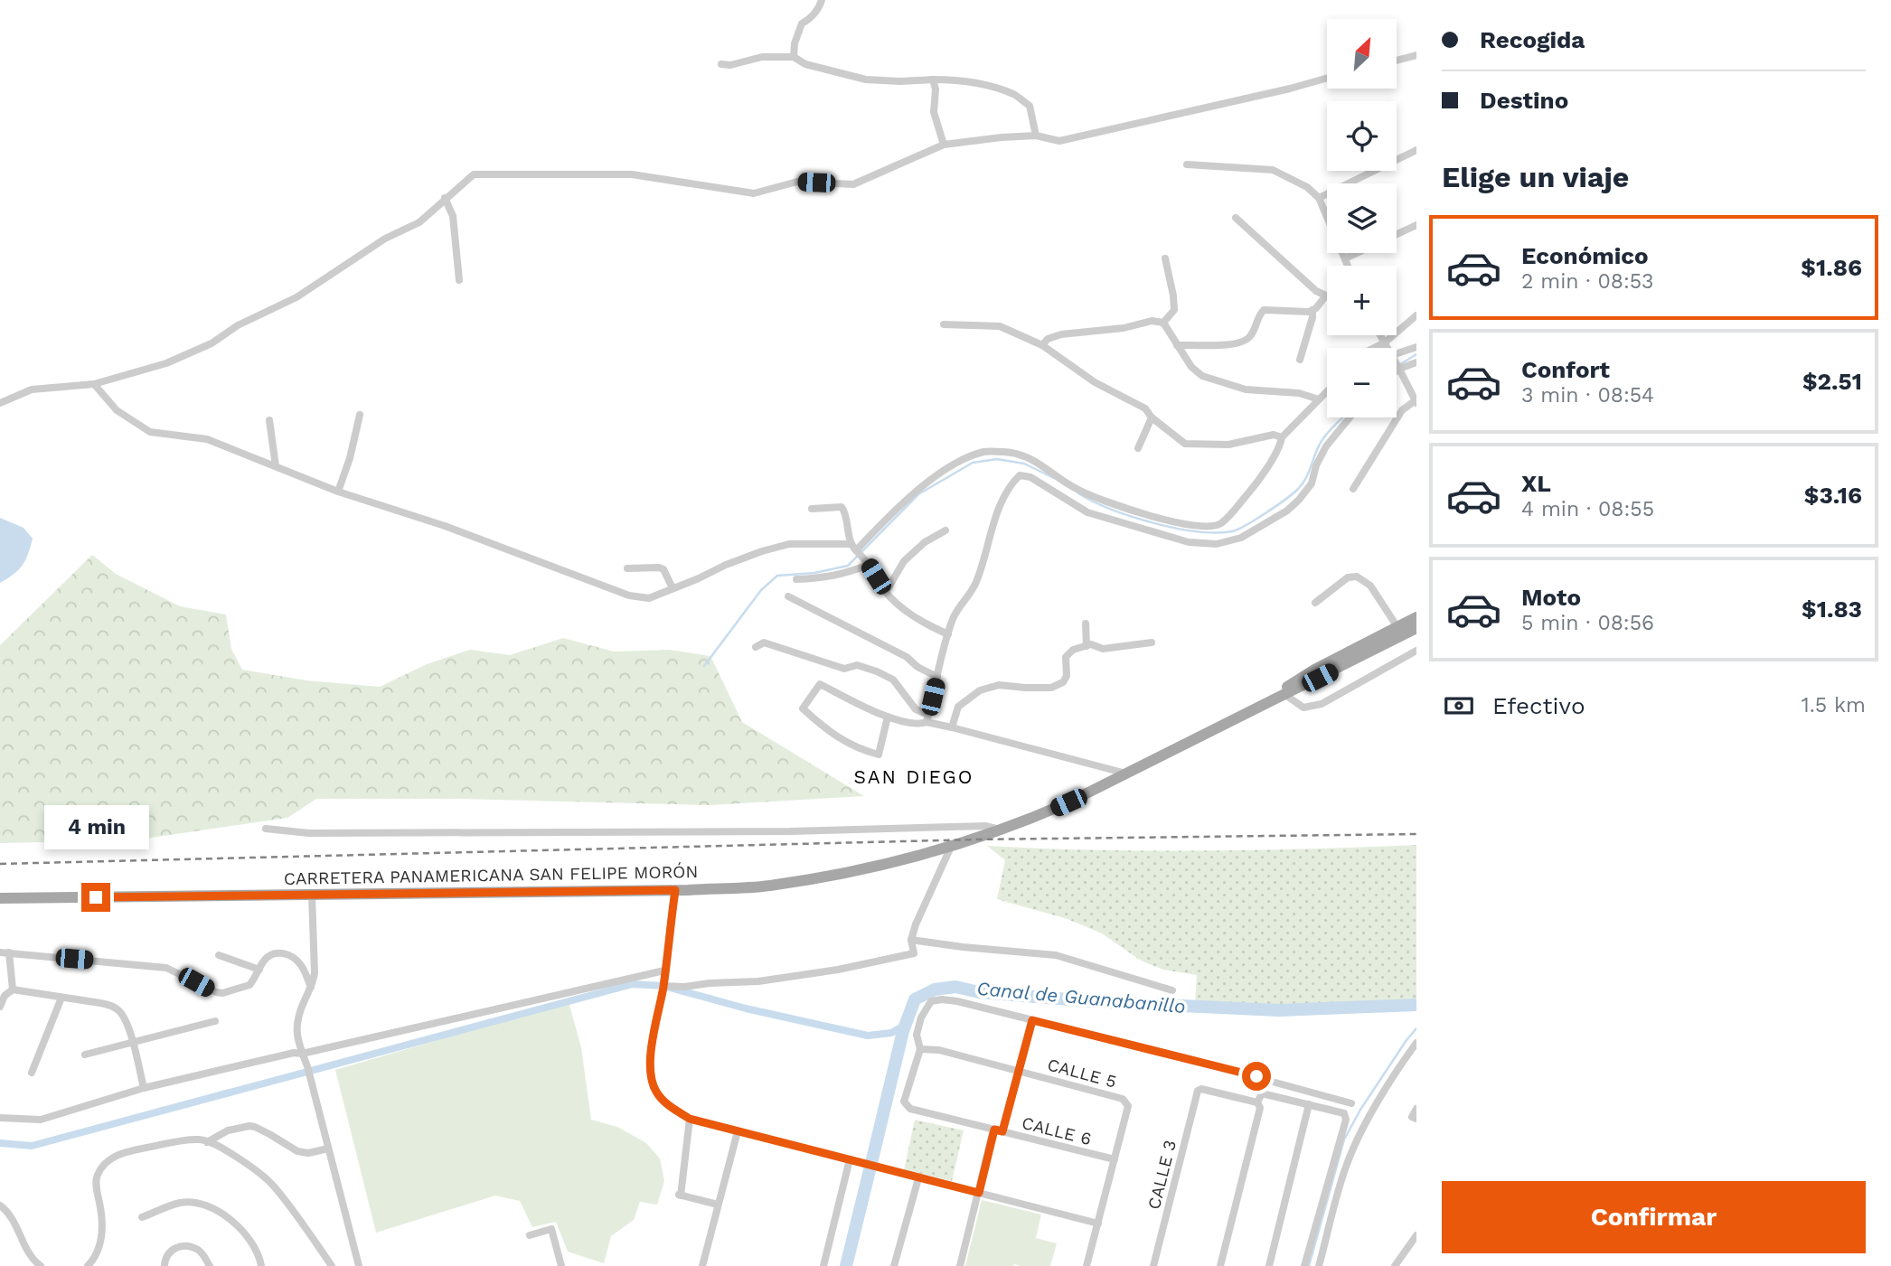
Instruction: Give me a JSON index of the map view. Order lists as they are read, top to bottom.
{
  "streets": {
    "main road": ["CARRETERA PANAMERICANA SAN FELIPE MORÓN"],
    "street": ["CALLE 5", "CALLE 6", "CALLE 3"]
  },
  "crossings": [
    ["CALLE 5", "CALLE 6"]
  ],
  "districts": ["SAN DIEGO"],
  "water": ["Canal de Guanabanillo"],
  "north": "top right",
  "page": {
    "banner": ["Recogida", "Destino"],
    "map_buttons": ["+", "−"],
    "heading": "Elige un viaje",
    "list": [
      {
        "name": "Económico",
        "note": "2 min · 08:53",
        "value": "$1.86"
      },
      {
        "name": "Confort",
        "note": "3 min · 08:54",
        "value": "$2.51"
      },
      {
        "name": "XL",
        "note": "4 min · 08:55",
        "value": "$3.16"
      },
      {
        "name": "Moto",
        "note": "5 min · 08:56",
        "value": "$1.83"
      }
    ],
    "pay": ["Efectivo", "1.5 km"],
    "bubble": "4 min",
    "buttons": "Confirmar"
  }
}
